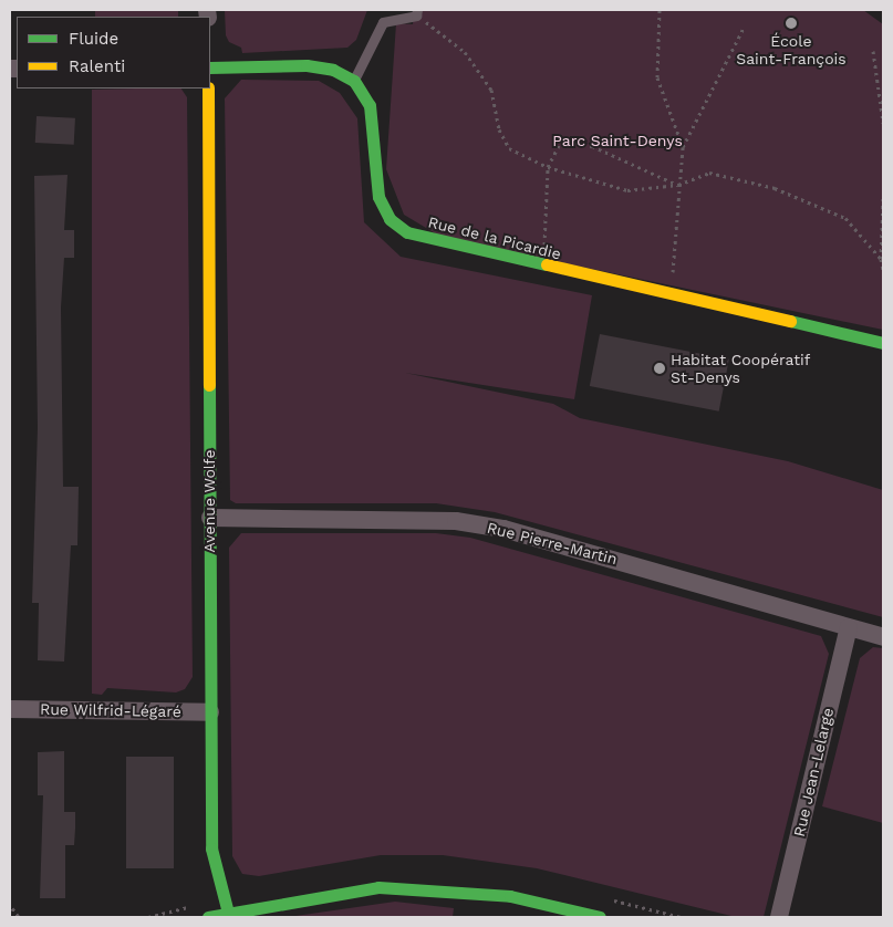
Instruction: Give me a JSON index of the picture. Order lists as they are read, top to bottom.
{
  "streets": {
    "street": [
      "Rue de la Picardie",
      "Avenue Wolfe",
      "Rue Pierre-Martin",
      "Rue Wilfrid-Légaré",
      "Rue Jean-Lelarge"
    ]
  },
  "crossings": [
    ["Avenue Wolfe", "Rue Pierre-Martin"],
    ["Avenue Wolfe", "Rue Wilfrid-Légaré"],
    ["Rue Pierre-Martin", "Rue Jean-Lelarge"]
  ],
  "parks": ["Parc Saint-Denys"],
  "places": ["École Saint-François", "Habitat Coopératif St-Denys"],
  "legend": ["Fluide", "Ralenti"]
}
